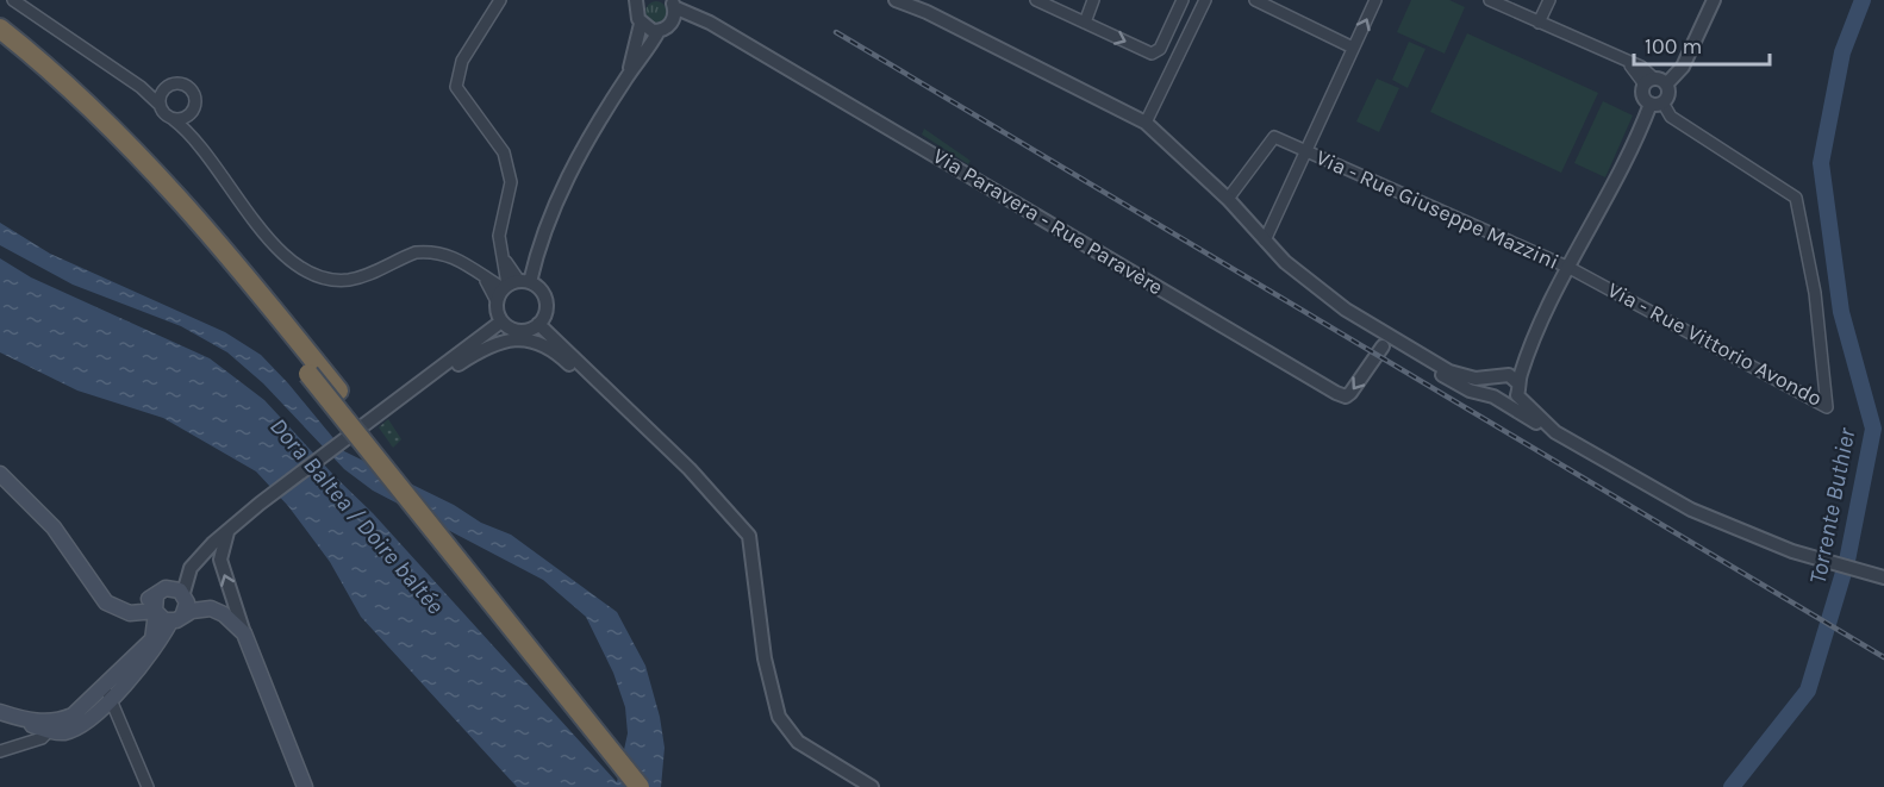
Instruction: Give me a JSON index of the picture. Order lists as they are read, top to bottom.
{
  "streets": {
    "street": ["Via - Rue Giuseppe Mazzini", "Via Paravera - Rue Paravère", "Via - Rue Vittorio Avondo"]
  },
  "crossings": [
    ["Via - Rue Giuseppe Mazzini", "Via - Rue Vittorio Avondo"]
  ],
  "one_way": ["Via Paravera - Rue Paravère"],
  "water": ["Torrente Buthier", "Dora Baltea / Doire baltée"],
  "scale_bar": "100 m"
}
